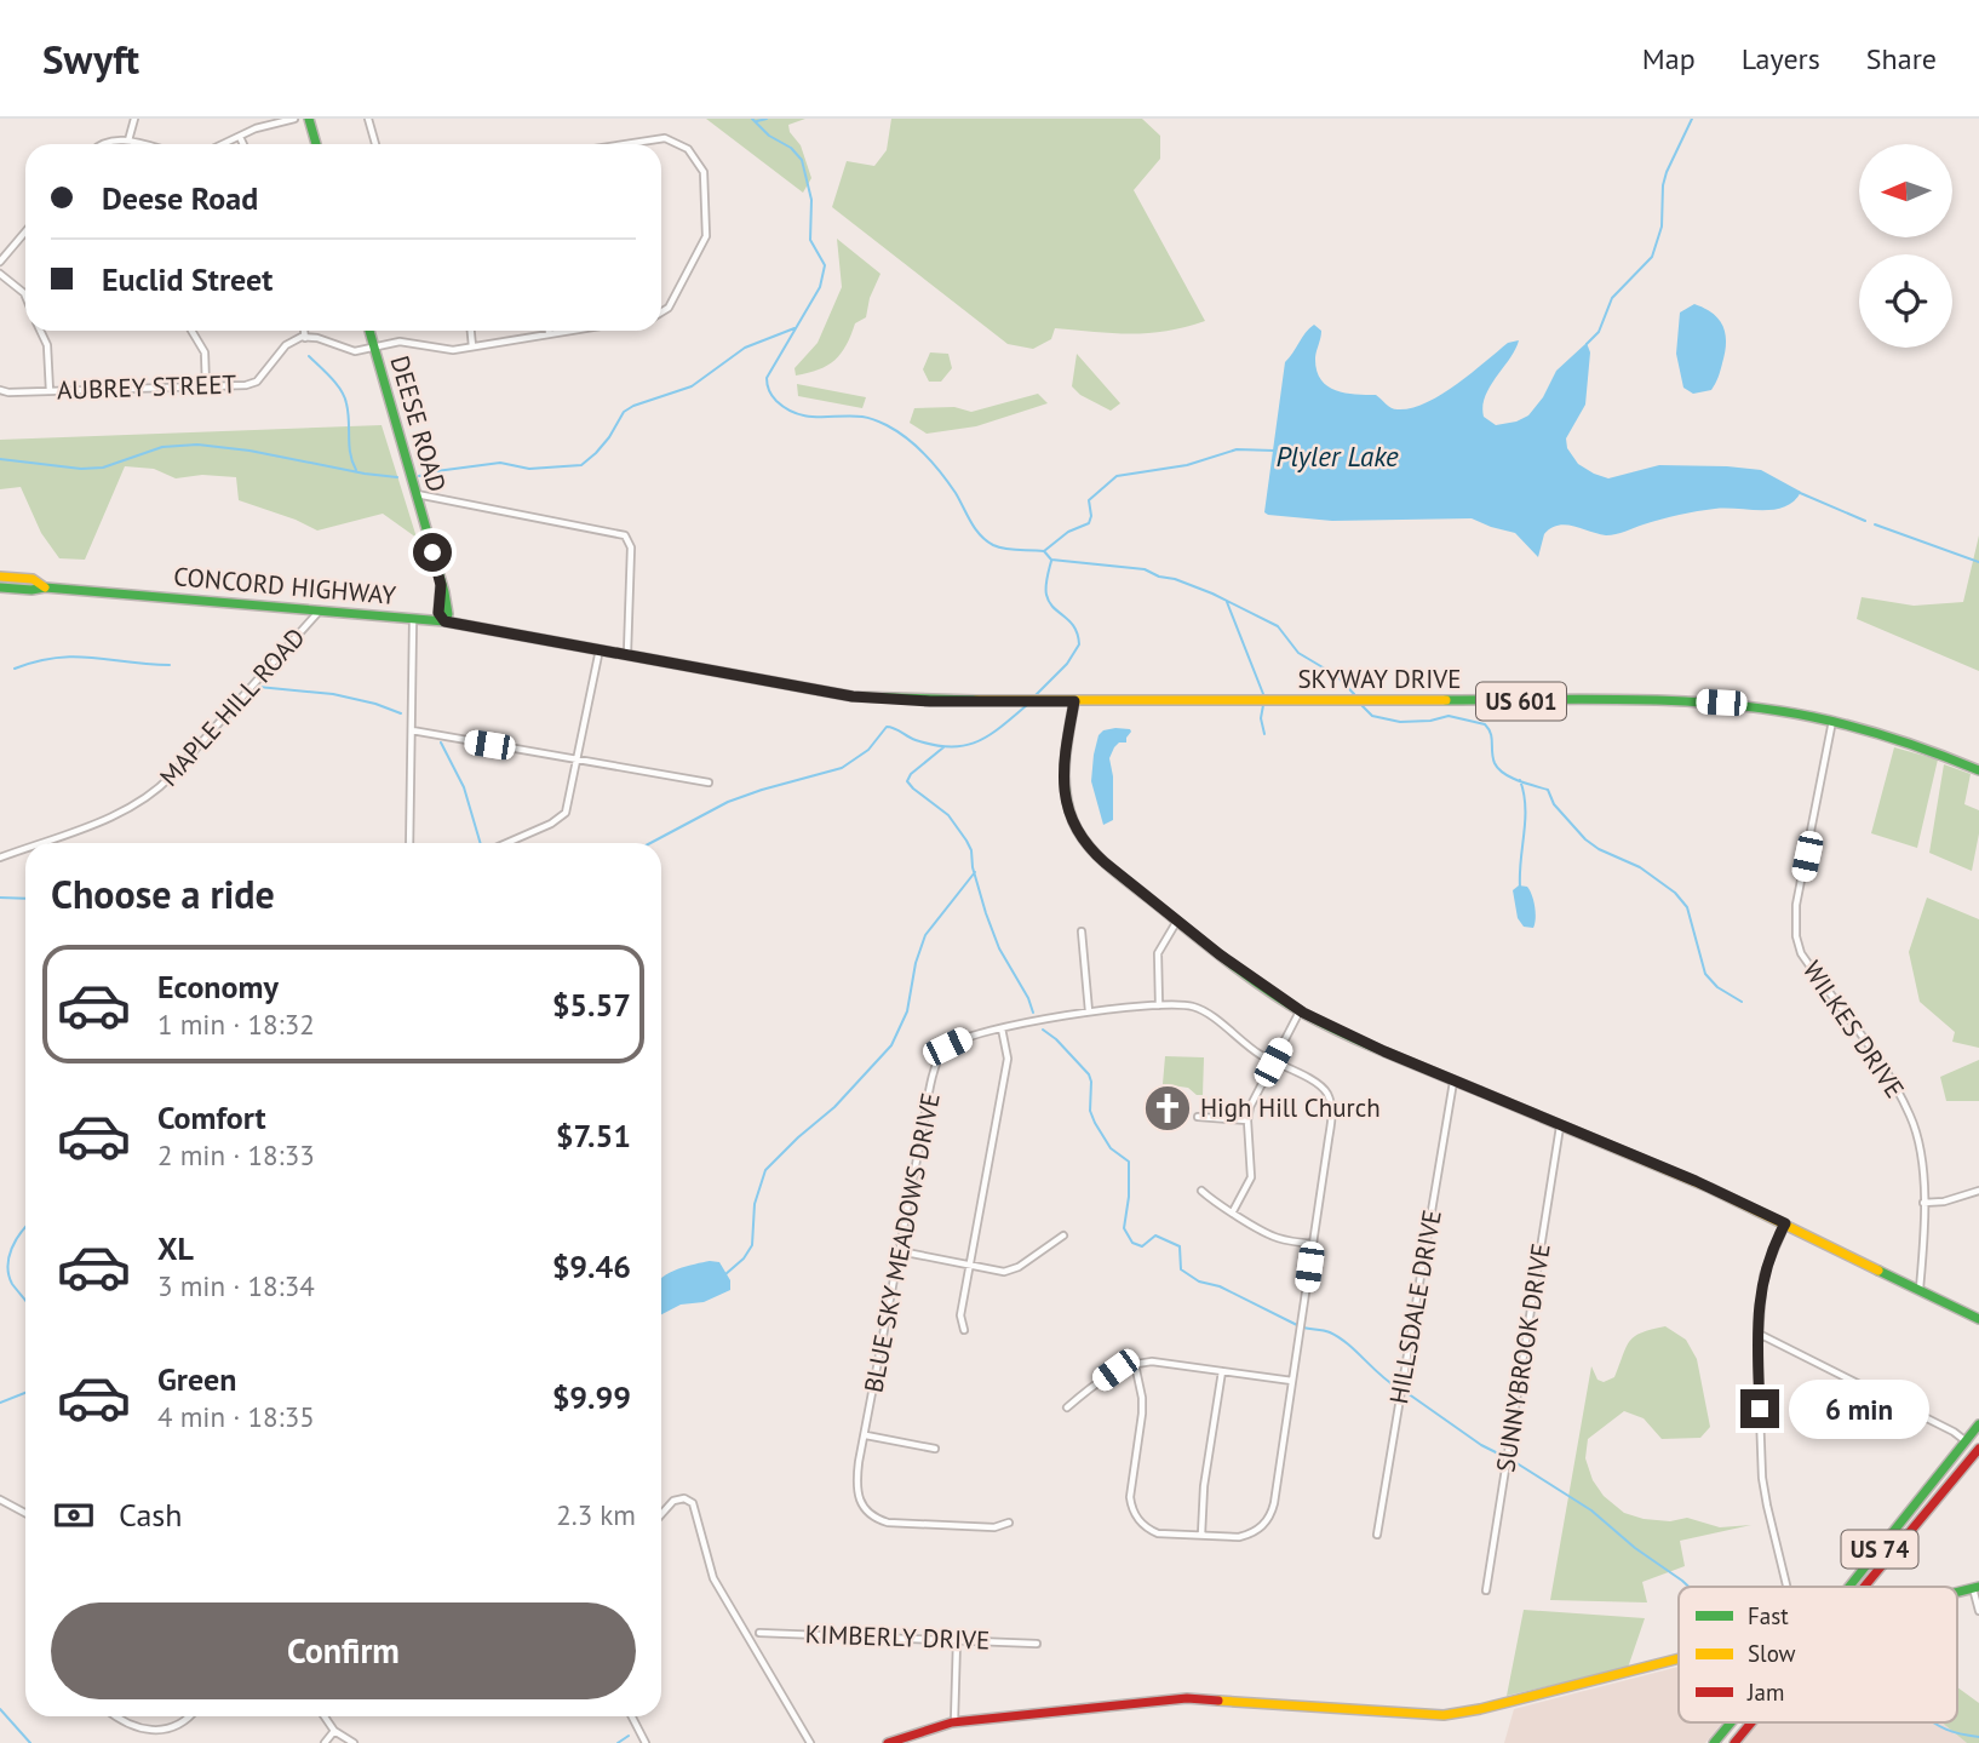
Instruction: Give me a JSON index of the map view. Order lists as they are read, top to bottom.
{
  "streets": {
    "main road": [
      "DEESE ROAD",
      "CONCORD HIGHWAY",
      "SKYWAY DRIVE",
      "US 601",
      "US 74"
    ],
    "street": [
      "AUBREY STREET",
      "MAPLE HILL ROAD",
      "WILKES DRIVE",
      "BLUE SKY MEADOWS DRIVE",
      "HILLSDALE DRIVE",
      "SUNNYBROOK DRIVE",
      "KIMBERLY DRIVE"
    ]
  },
  "crossings": [
    ["DEESE ROAD", "CONCORD HIGHWAY"],
    ["CONCORD HIGHWAY", "SKYWAY DRIVE"],
    ["CONCORD HIGHWAY", "MAPLE HILL ROAD"],
    ["SKYWAY DRIVE", "WILKES DRIVE"]
  ],
  "water": ["Plyler Lake"],
  "places": {
    "church": ["High Hill Church"]
  },
  "legend": ["Fast", "Slow", "Jam"],
  "north": "left",
  "page": {
    "header": "Swyft",
    "nav": ["Map", "Layers", "Share"],
    "banner": ["Deese Road", "Euclid Street"],
    "heading": "Choose a ride",
    "list": [
      {
        "name": "Economy",
        "note": "1 min · 18:32",
        "value": "$5.57"
      },
      {
        "name": "Comfort",
        "note": "2 min · 18:33",
        "value": "$7.51"
      },
      {
        "name": "XL",
        "note": "3 min · 18:34",
        "value": "$9.46"
      },
      {
        "name": "Green",
        "note": "4 min · 18:35",
        "value": "$9.99"
      }
    ],
    "bubble": "6 min",
    "pay": ["Cash", "2.3 km"],
    "buttons": "Confirm"
  }
}
